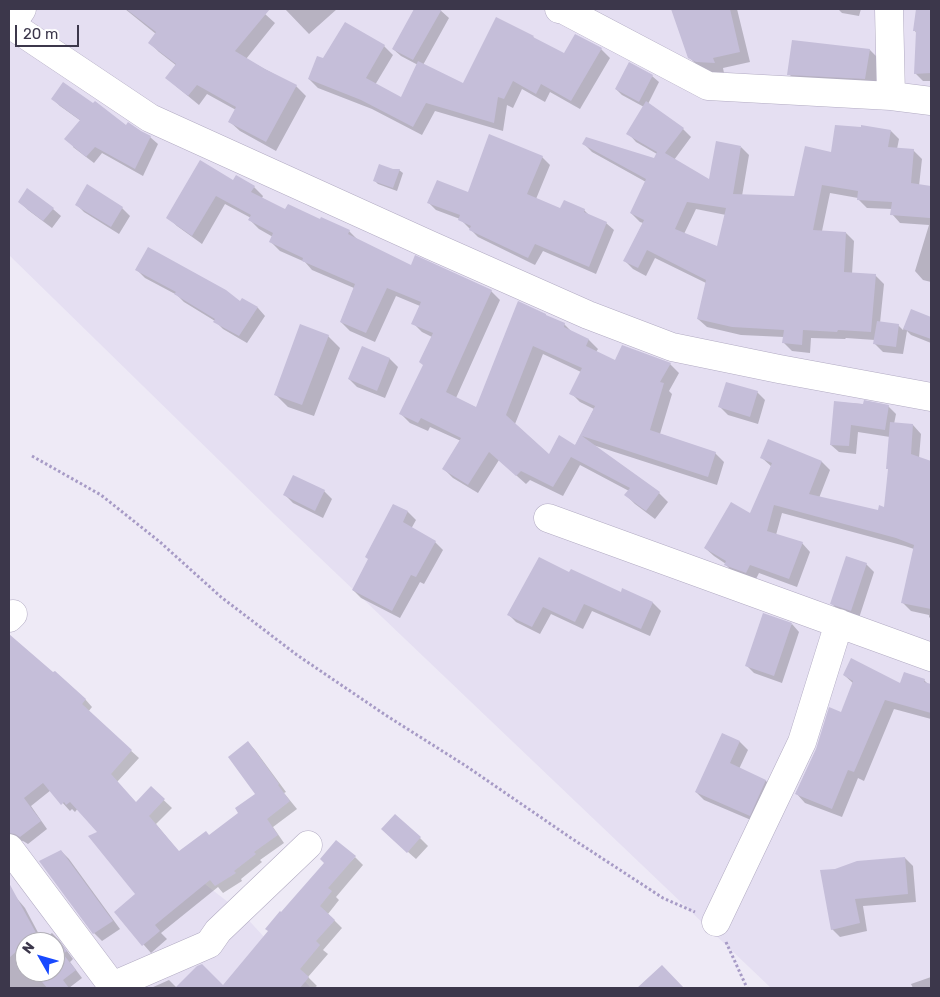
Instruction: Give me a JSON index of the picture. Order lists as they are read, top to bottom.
{
  "scale_bar": "20 m",
  "north": "top left"
}
